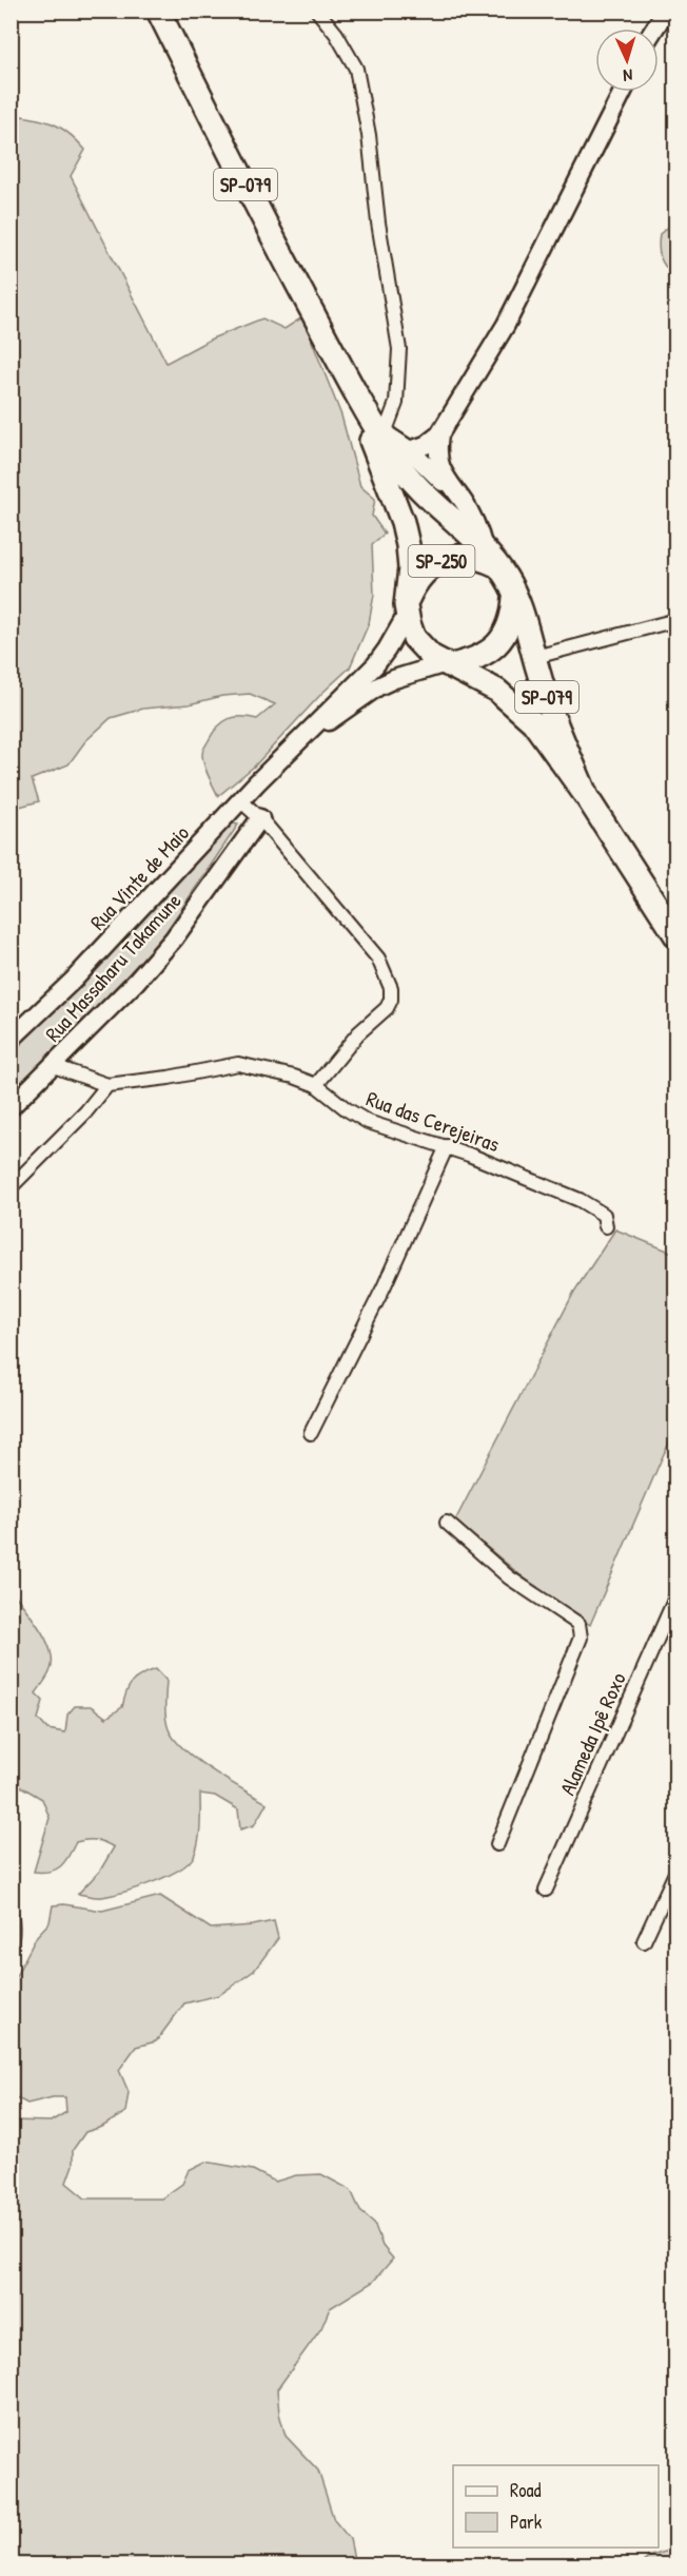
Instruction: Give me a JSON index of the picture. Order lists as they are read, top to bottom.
{
  "streets": {
    "highway": ["SP-079", "SP-250"],
    "street": [
      "Rua Vinte de Maio",
      "Rua Massaharu Takamune",
      "Rua das Cerejeiras",
      "Alameda Ipê Roxo"
    ]
  },
  "crossings": [
    ["SP-079", "SP-250"],
    ["SP-079", "Rua Vinte de Maio"],
    ["SP-250", "Rua Vinte de Maio"],
    ["Rua Massaharu Takamune", "Rua das Cerejeiras"]
  ],
  "legend": ["Road", "Park"],
  "north": "bottom"
}
